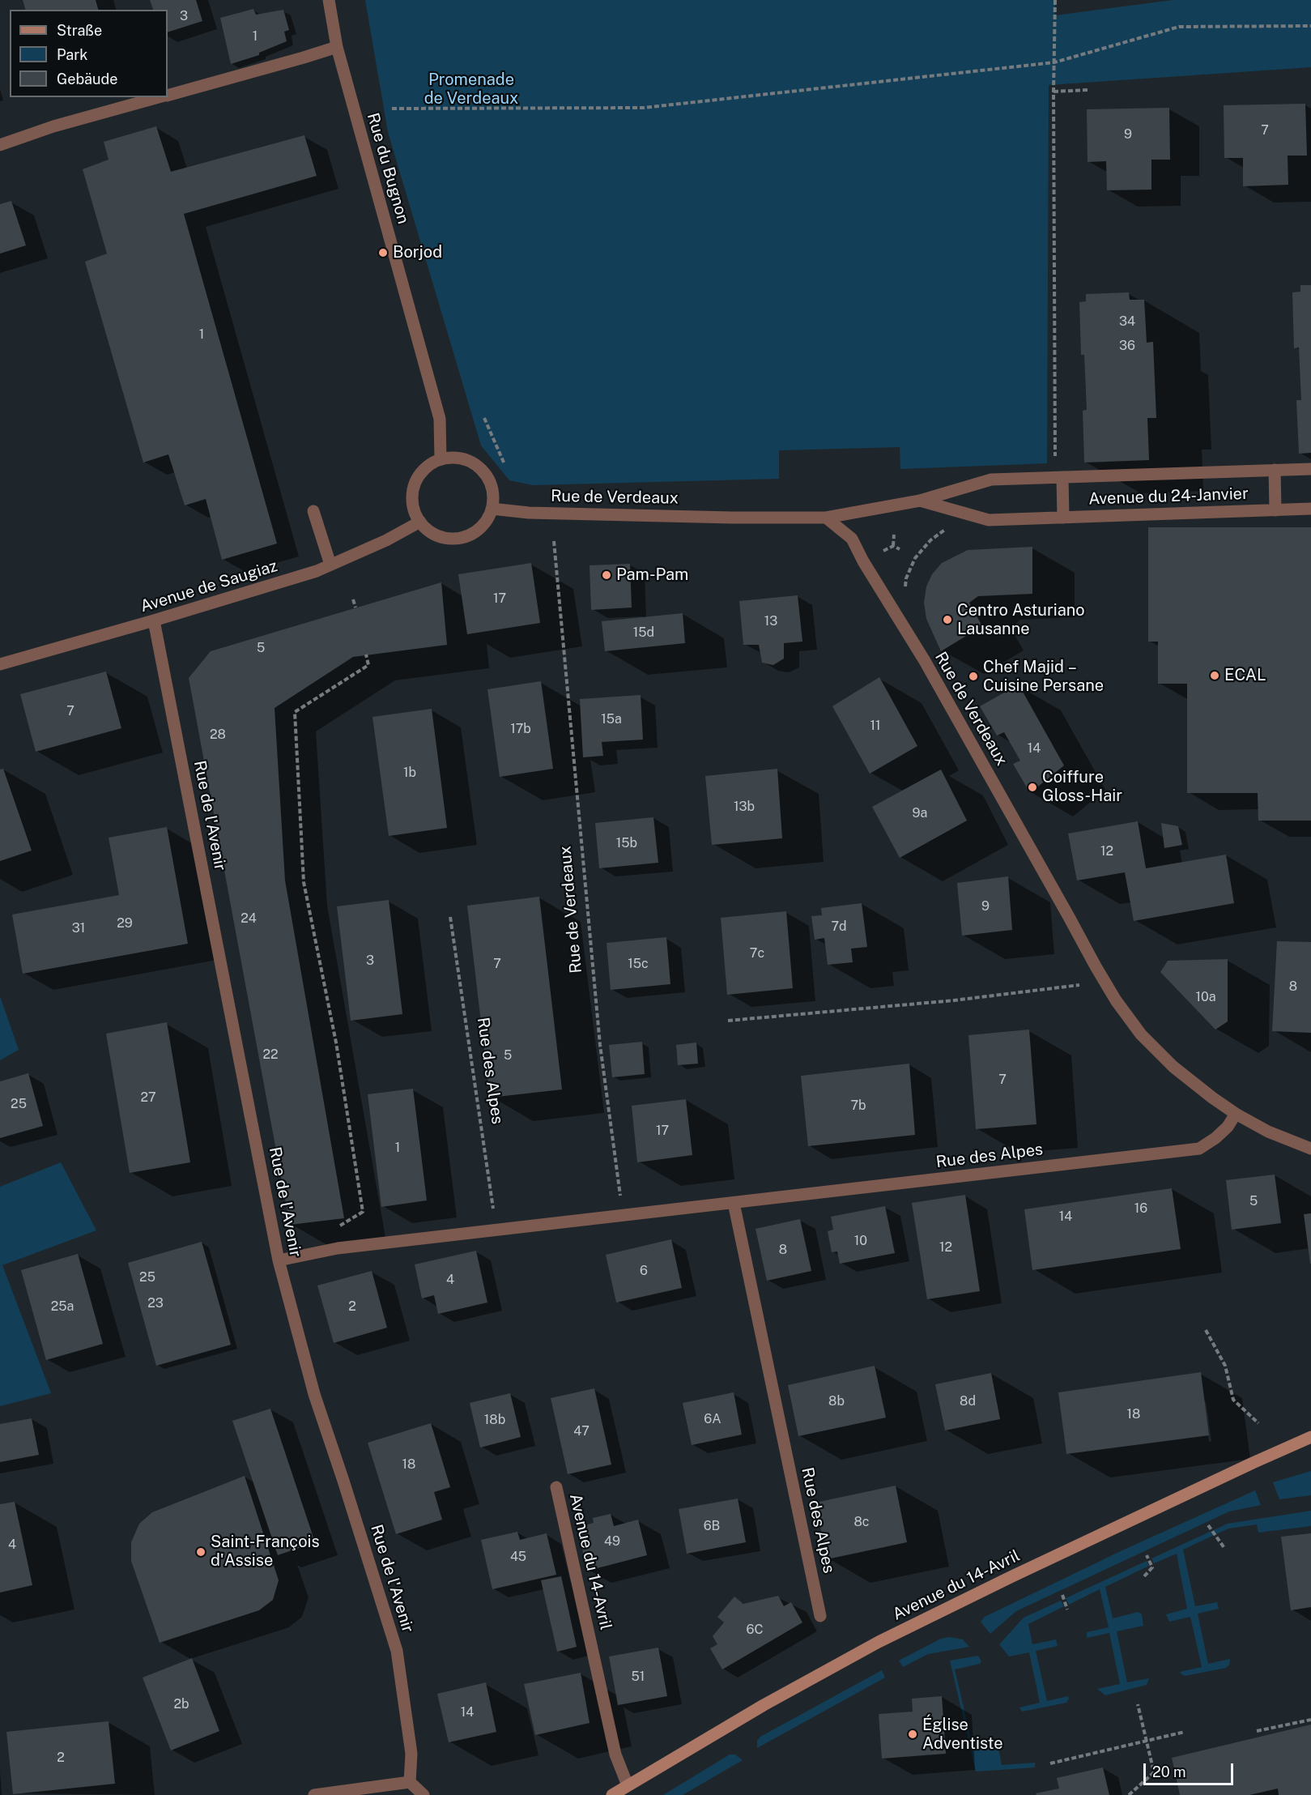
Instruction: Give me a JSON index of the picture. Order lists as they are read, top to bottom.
{
  "streets": {
    "main road": ["Avenue du 14-Avril"],
    "street": [
      "Rue du Bugnon",
      "Avenue du 24-Janvier",
      "Rue de Verdeaux",
      "Avenue de Saugiaz",
      "Rue de l'Avenir",
      "Rue des Alpes"
    ]
  },
  "crossings": [
    ["Rue du Bugnon", "Rue de Verdeaux"],
    ["Rue du Bugnon", "Avenue de Saugiaz"],
    ["Avenue du 24-Janvier", "Rue de Verdeaux"],
    ["Rue de Verdeaux", "Avenue de Saugiaz"],
    ["Rue de Verdeaux", "Rue des Alpes"],
    ["Avenue de Saugiaz", "Rue de l'Avenir"],
    ["Rue de l'Avenir", "Rue des Alpes"]
  ],
  "parks": ["Promenade de Verdeaux"],
  "places": [
    "Borjod",
    "Pam-Pam",
    "Centro Asturiano Lausanne",
    "ECAL",
    "Chef Majid – Cuisine Persane",
    "Coiffure Gloss-Hair",
    "Saint-François d'Assise",
    "Église Adventiste"
  ],
  "house_numbers": [
    "3",
    "1",
    "7",
    "9",
    "34",
    "1",
    "36",
    "17",
    "13",
    "15d",
    "5",
    "7",
    "15a",
    "11",
    "17b",
    "28",
    "14",
    "1b",
    "13b",
    "9a",
    "15b",
    "12",
    "9",
    "24",
    "29",
    "7d",
    "31",
    "7c",
    "3",
    "7",
    "15c",
    "8",
    "10a",
    "22",
    "5",
    "7",
    "27",
    "25",
    "7b",
    "17",
    "1",
    "5",
    "16",
    "14",
    "10",
    "12",
    "8",
    "6",
    "25",
    "4",
    "23",
    "25a",
    "2",
    "8b",
    "8d",
    "18",
    "6A",
    "18b",
    "47",
    "18",
    "8c",
    "6B",
    "49",
    "4",
    "45",
    "6C",
    "51",
    "2b",
    "14",
    "2"
  ],
  "legend": ["Straße", "Park", "Gebäude"],
  "scale_bar": "20 m"
}
